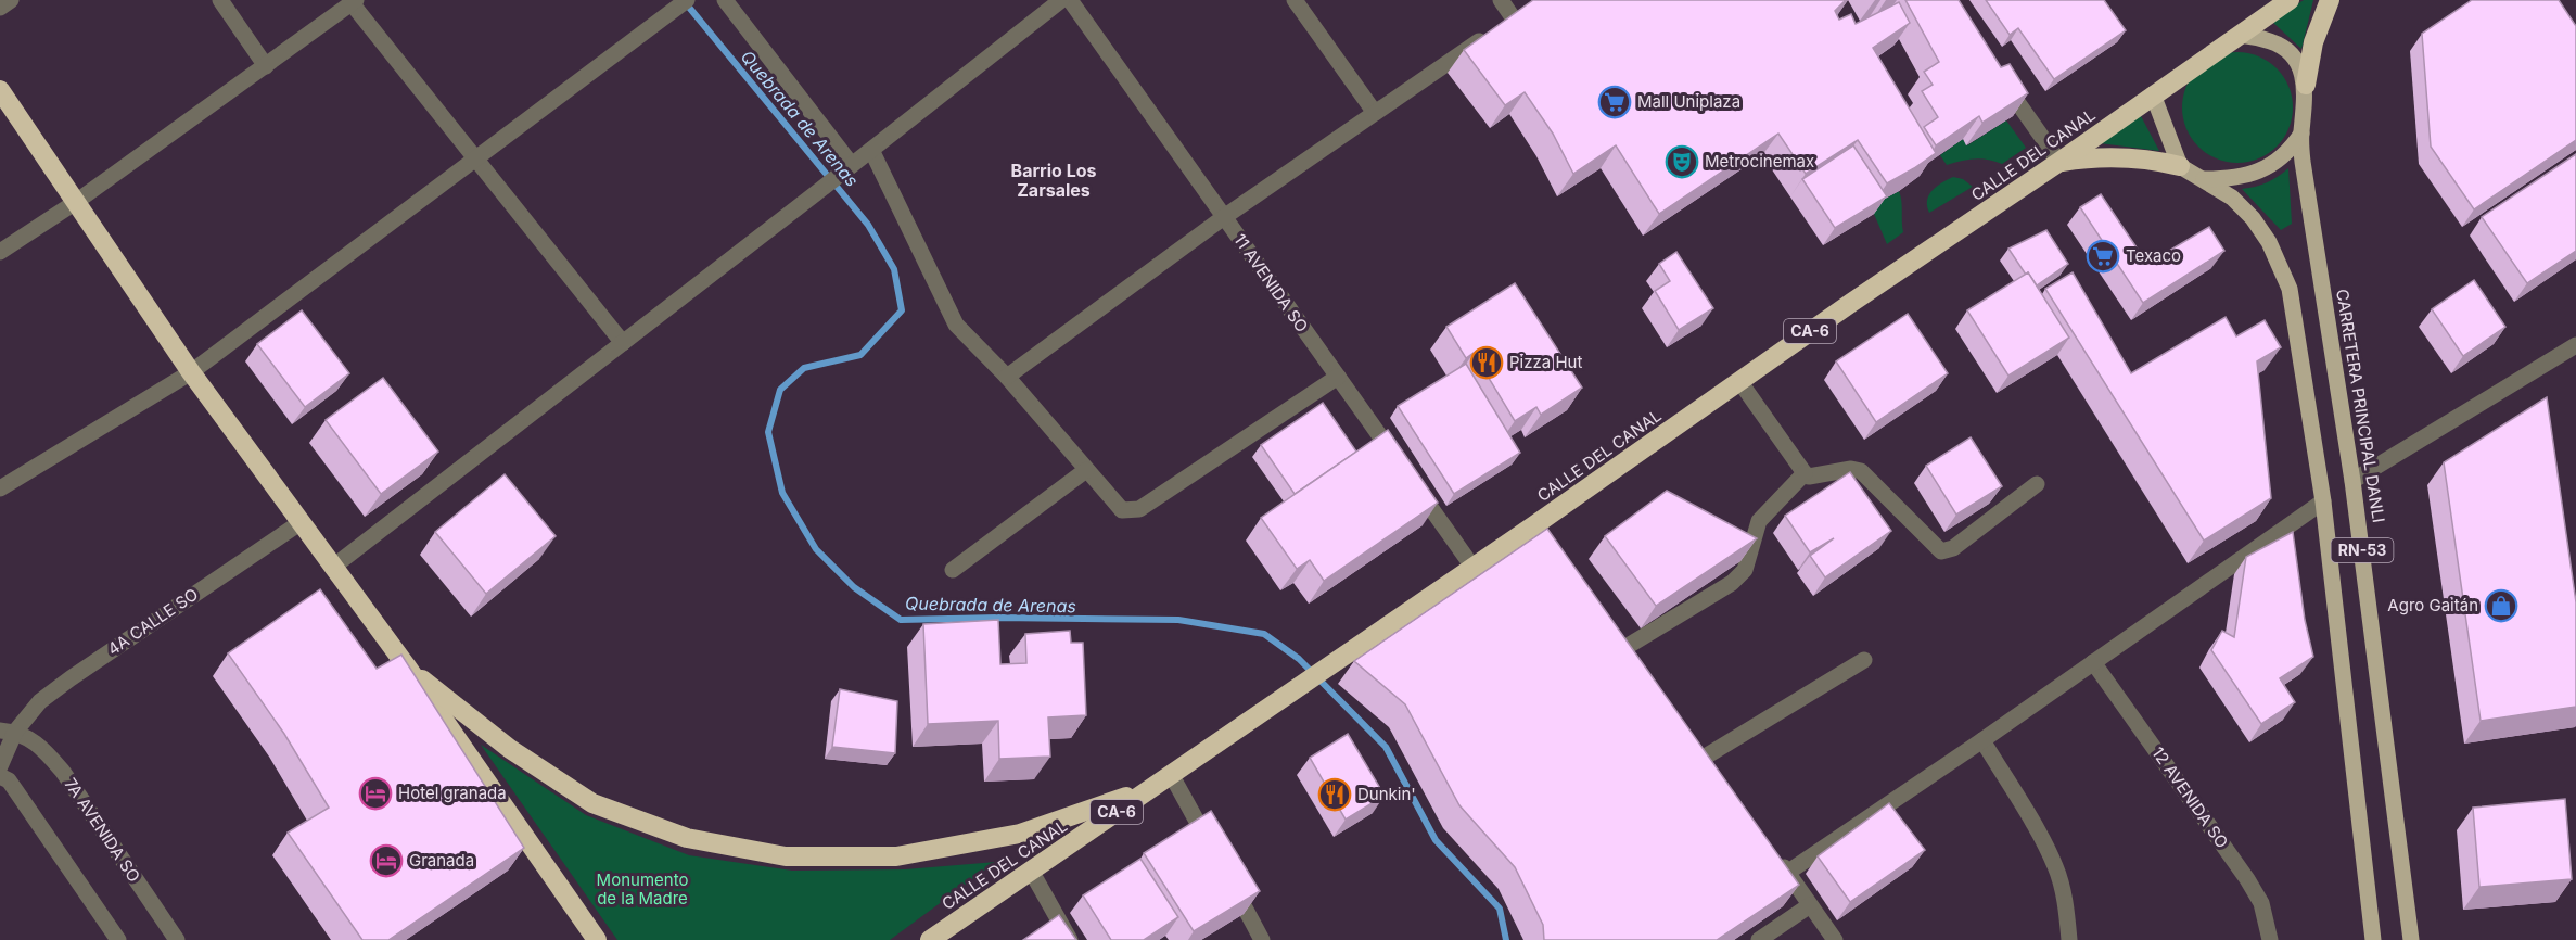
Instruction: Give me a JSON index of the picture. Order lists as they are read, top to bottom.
{
  "streets": {
    "highway": ["CALLE DEL CANAL", "CA-6"],
    "main road": ["CARRETERA PRINCIPAL DANLI", "RN-53"],
    "street": [
      "11 AVENIDA SO",
      "4A CALLE SO",
      "12 AVENIDA SO",
      "7A AVENIDA SO"
    ]
  },
  "crossings": [
    ["CALLE DEL CANAL", "CARRETERA PRINCIPAL DANLI"],
    ["CALLE DEL CANAL", "RN-53"],
    ["CARRETERA PRINCIPAL DANLI", "RN-53"],
    ["4A CALLE SO", "7A AVENIDA SO"]
  ],
  "districts": ["Barrio Los Zarsales"],
  "water": ["Quebrada de Arenas"],
  "parks": ["Monumento de la Madre"],
  "places": {
    "supermarket": ["Mall Uniplaza", "Texaco"],
    "theatre": ["Metrocinemax"],
    "restaurant": ["Pizza Hut", "Dunkin'"],
    "shop": ["Agro Gaitán"],
    "hotel": ["Hotel granada", "Granada"]
  }
}
